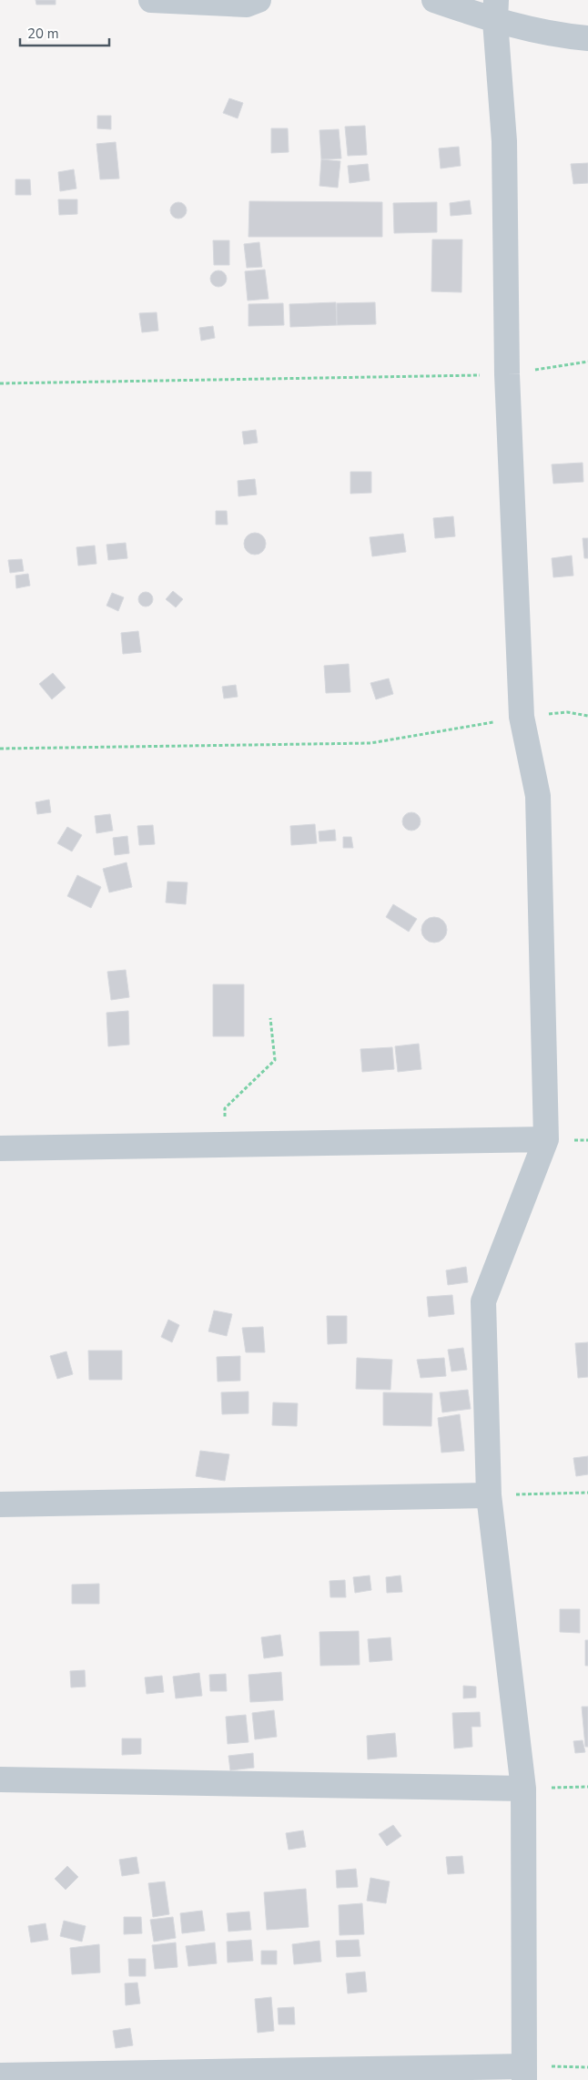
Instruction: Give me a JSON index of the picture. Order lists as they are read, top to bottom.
{
  "scale_bar": "20 m"
}
